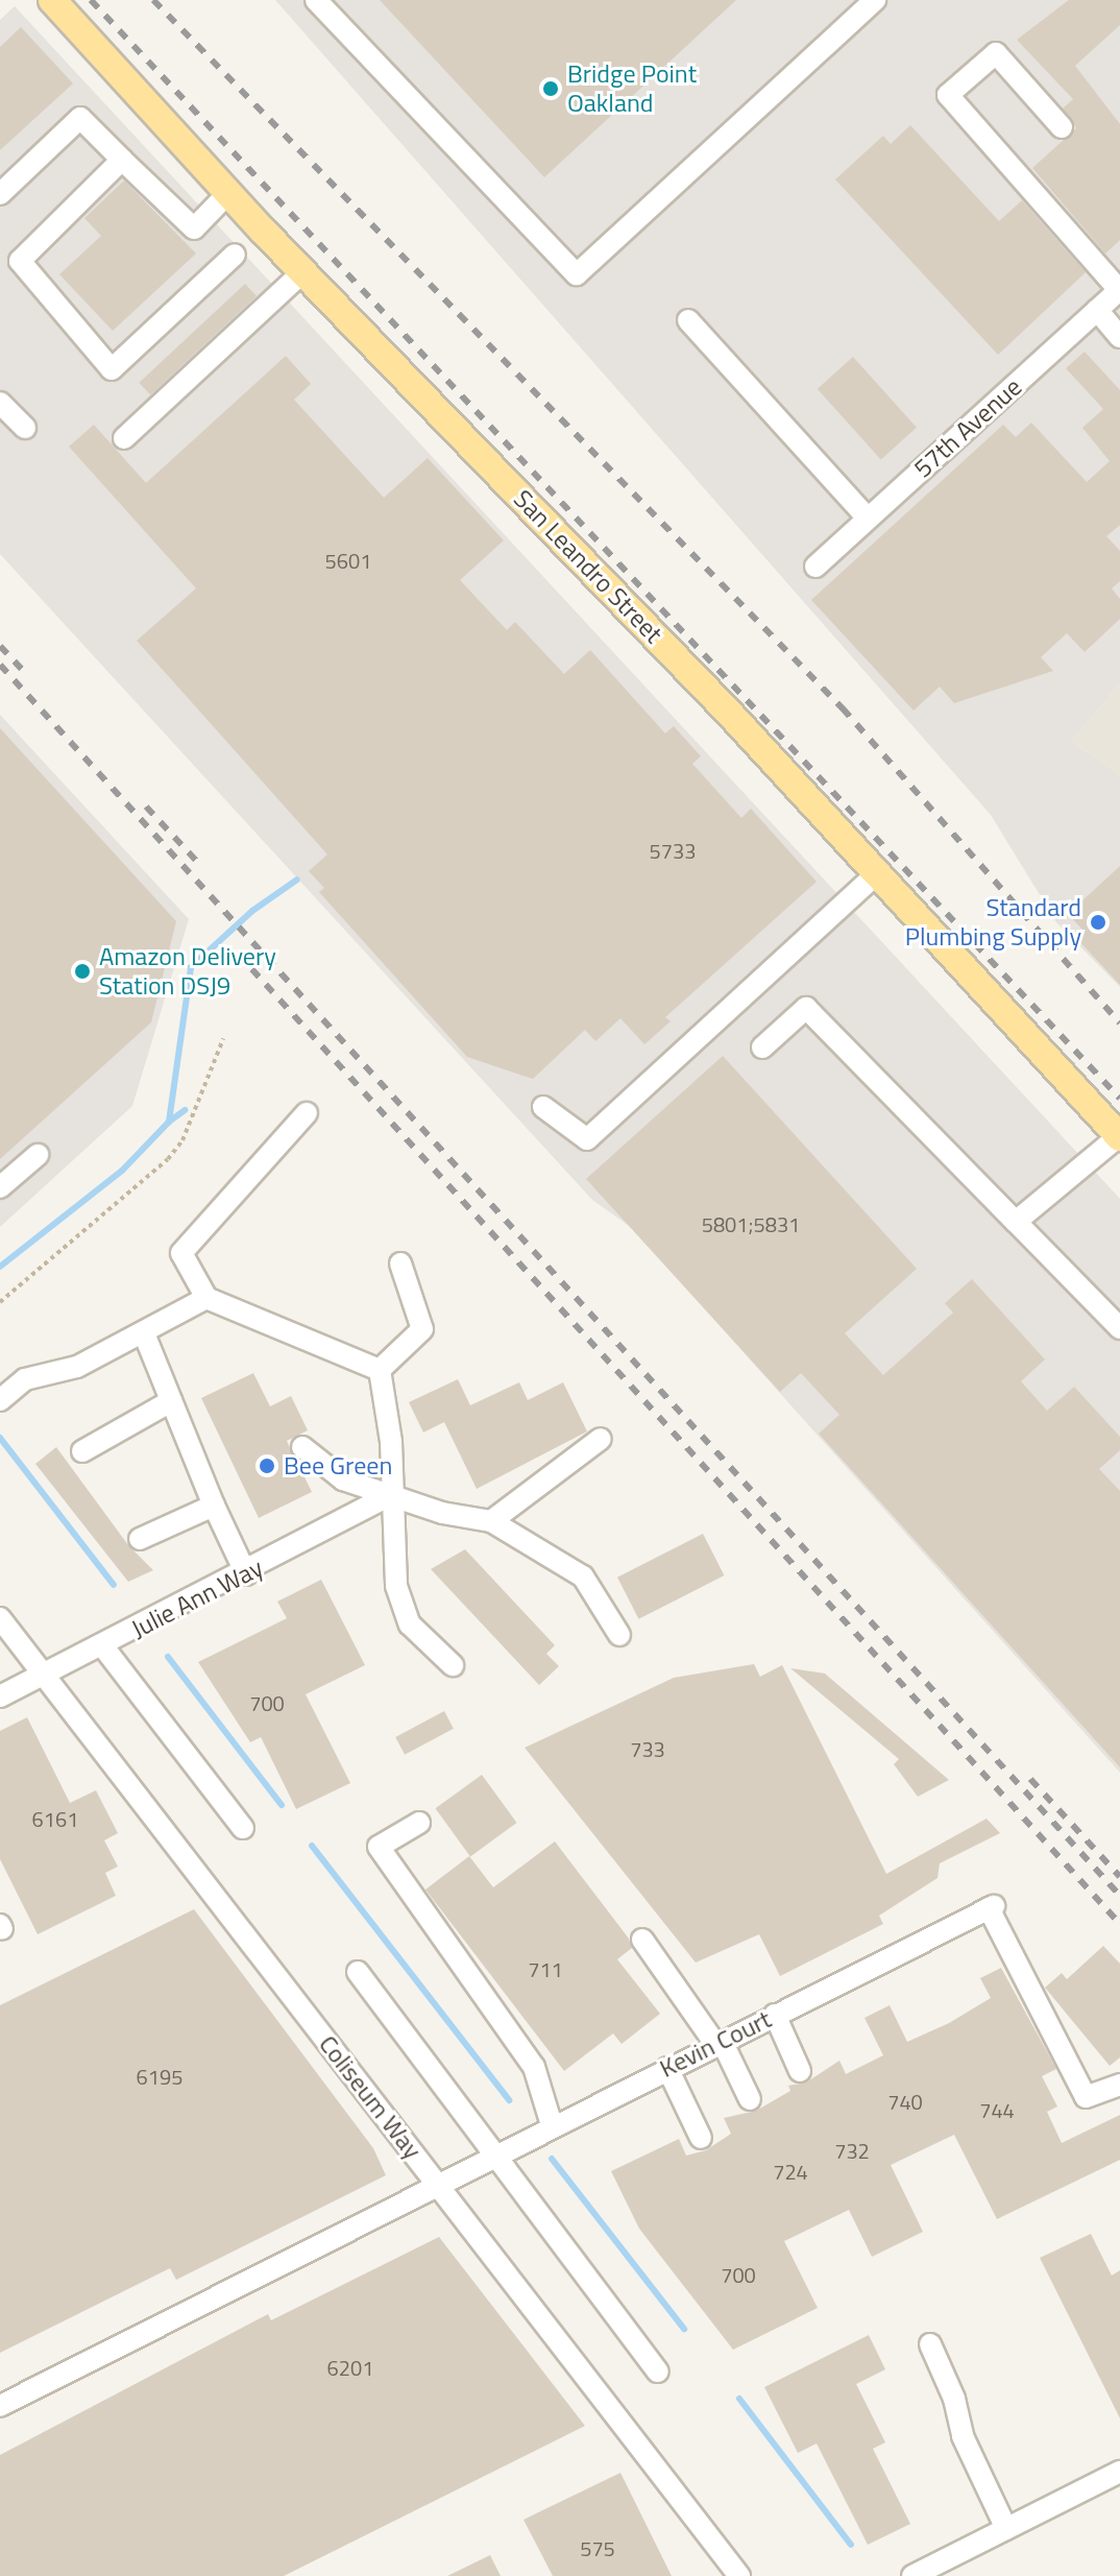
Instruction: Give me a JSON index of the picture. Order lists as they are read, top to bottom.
{
  "streets": {
    "main road": ["San Leandro Street"],
    "street": [
      "57th Avenue",
      "Julie Ann Way",
      "Kevin Court",
      "Coliseum Way"
    ]
  },
  "crossings": [
    ["Julie Ann Way", "Coliseum Way"],
    ["Kevin Court", "Coliseum Way"]
  ],
  "places": [
    "Bridge Point Oakland",
    "Standard Plumbing Supply",
    "Amazon Delivery Station DSJ9",
    "Bee Green"
  ],
  "house_numbers": [
    "5601",
    "5733",
    "5801;5831",
    "700",
    "733",
    "6161",
    "711",
    "6195",
    "740",
    "744",
    "732",
    "724",
    "700",
    "6201",
    "575"
  ]
}
